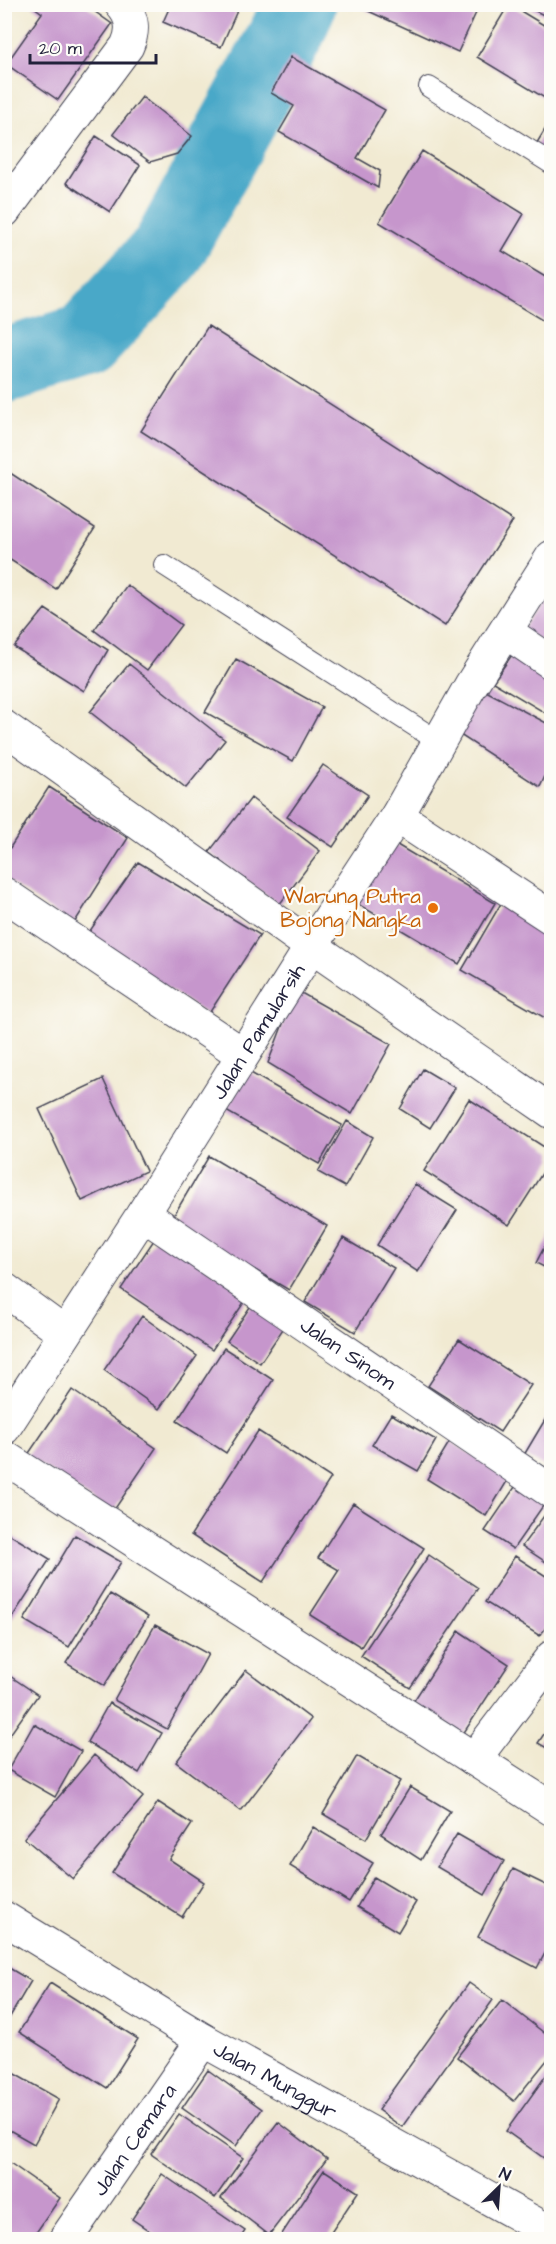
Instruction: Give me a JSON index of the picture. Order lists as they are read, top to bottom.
{
  "streets": {
    "street": [
      "Jalan Pamularsih",
      "Jalan Sinom",
      "Jalan Munggur",
      "Jalan Cemara"
    ]
  },
  "crossings": [
    ["Jalan Pamularsih", "Jalan Sinom"],
    ["Jalan Munggur", "Jalan Cemara"]
  ],
  "places": ["Warung Putra Bojong Nangka"],
  "scale_bar": "20 m",
  "north": "top right"
}
